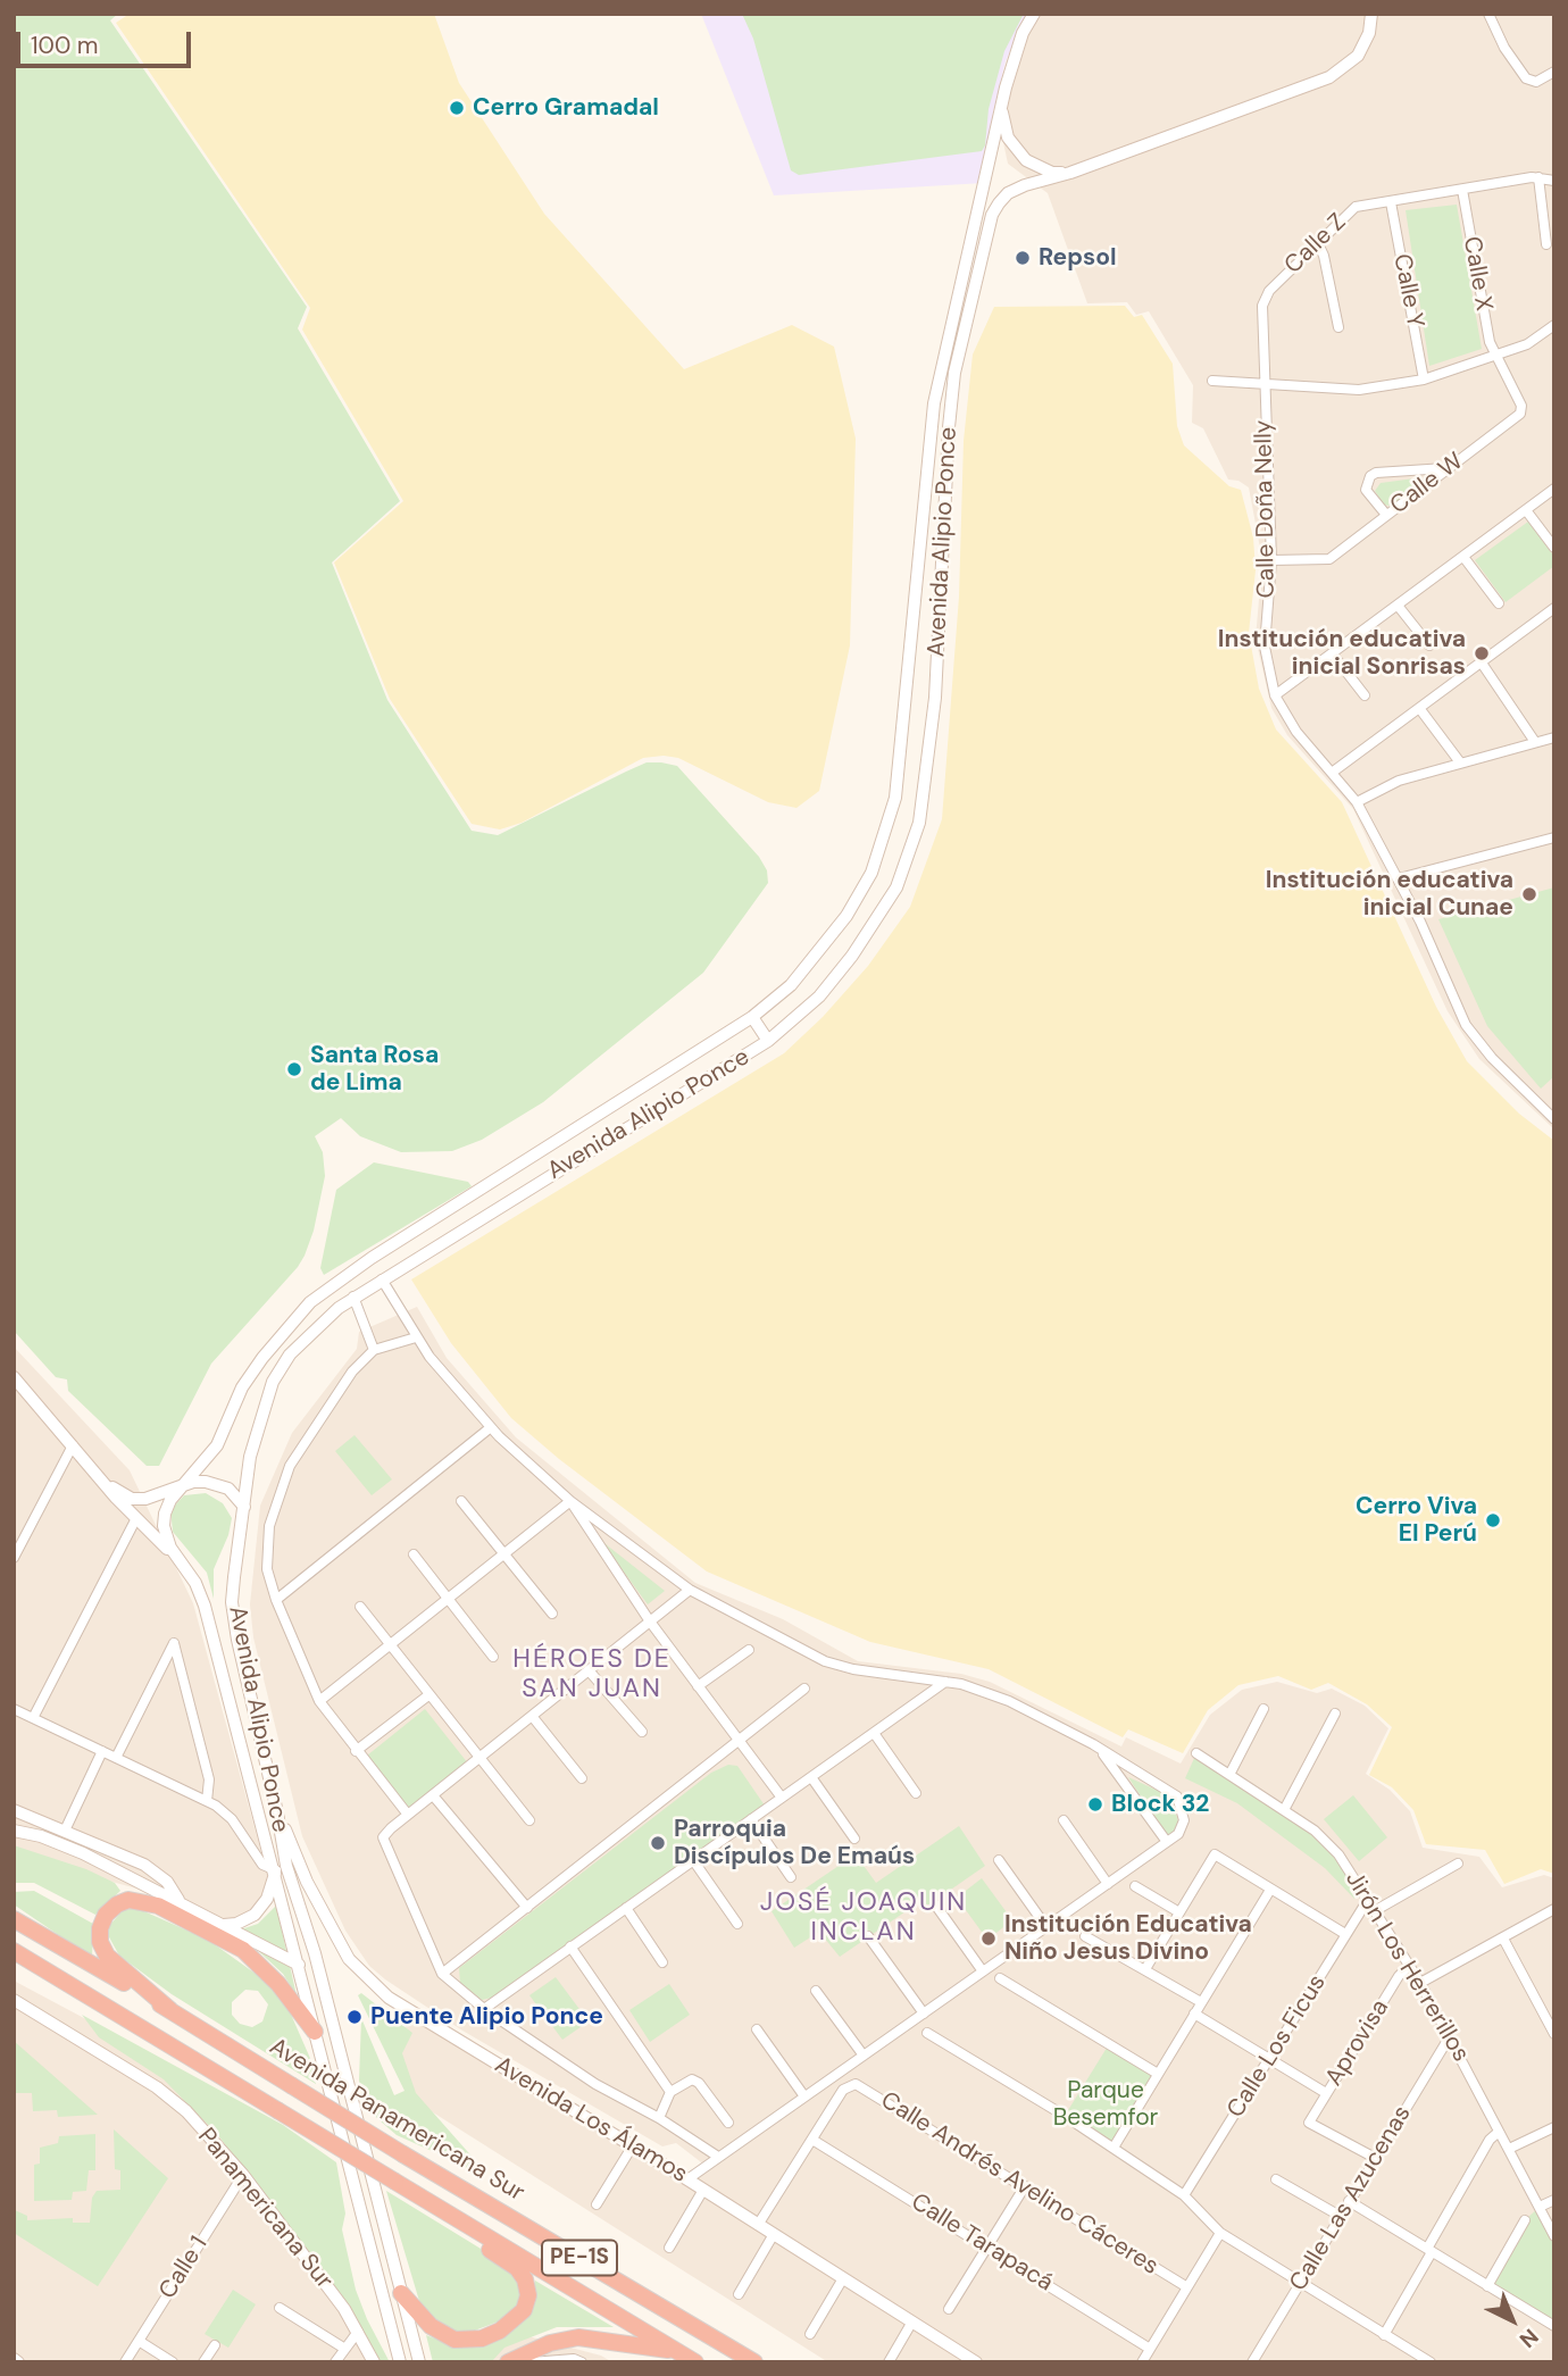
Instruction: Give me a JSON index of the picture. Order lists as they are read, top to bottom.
{
  "streets": {
    "highway": ["Avenida Panamericana Sur", "PE-1S"],
    "main road": ["Avenida Alipio Ponce", "Avenida Los Álamos", "Panamericana Sur"],
    "street": [
      "Calle Z",
      "Calle X",
      "Calle Y",
      "Calle W",
      "Calle Doña Nelly",
      "Jirón Los Herrerillos",
      "Aprovisa",
      "Calle Los Ficus",
      "Calle Andrés Avelino Cáceres",
      "Calle Las Azucenas",
      "Calle Tarapacá",
      "Calle 1"
    ]
  },
  "crossings": [
    ["Calle Z", "Calle X"],
    ["Calle Z", "Calle Y"],
    ["Calle Z", "Calle Doña Nelly"],
    ["Calle X", "Calle W"],
    ["Calle W", "Calle Doña Nelly"],
    ["Avenida Alipio Ponce", "Avenida Los Álamos"],
    ["Jirón Los Herrerillos", "Aprovisa"],
    ["Jirón Los Herrerillos", "Calle Los Ficus"],
    ["Jirón Los Herrerillos", "Calle Las Azucenas"],
    ["Aprovisa", "Calle Las Azucenas"],
    ["Calle Andrés Avelino Cáceres", "Calle Tarapacá"],
    ["Panamericana Sur", "Calle 1"]
  ],
  "districts": ["HÉROES DE SAN JUAN", "JOSÉ JOAQUIN INCLAN"],
  "parks": ["Parque Besemfor"],
  "places": [
    "Cerro Gramadal",
    "Repsol",
    "Institución educativa inicial Sonrisas",
    "Institución educativa inicial Cunae",
    "Santa Rosa de Lima",
    "Cerro Viva El Perú",
    "Block 32",
    "Parroquia Discípulos De Emaús",
    "Institución Educativa Niño Jesus Divino",
    "Puente Alipio Ponce"
  ],
  "scale_bar": "100 m",
  "north": "bottom right"
}
